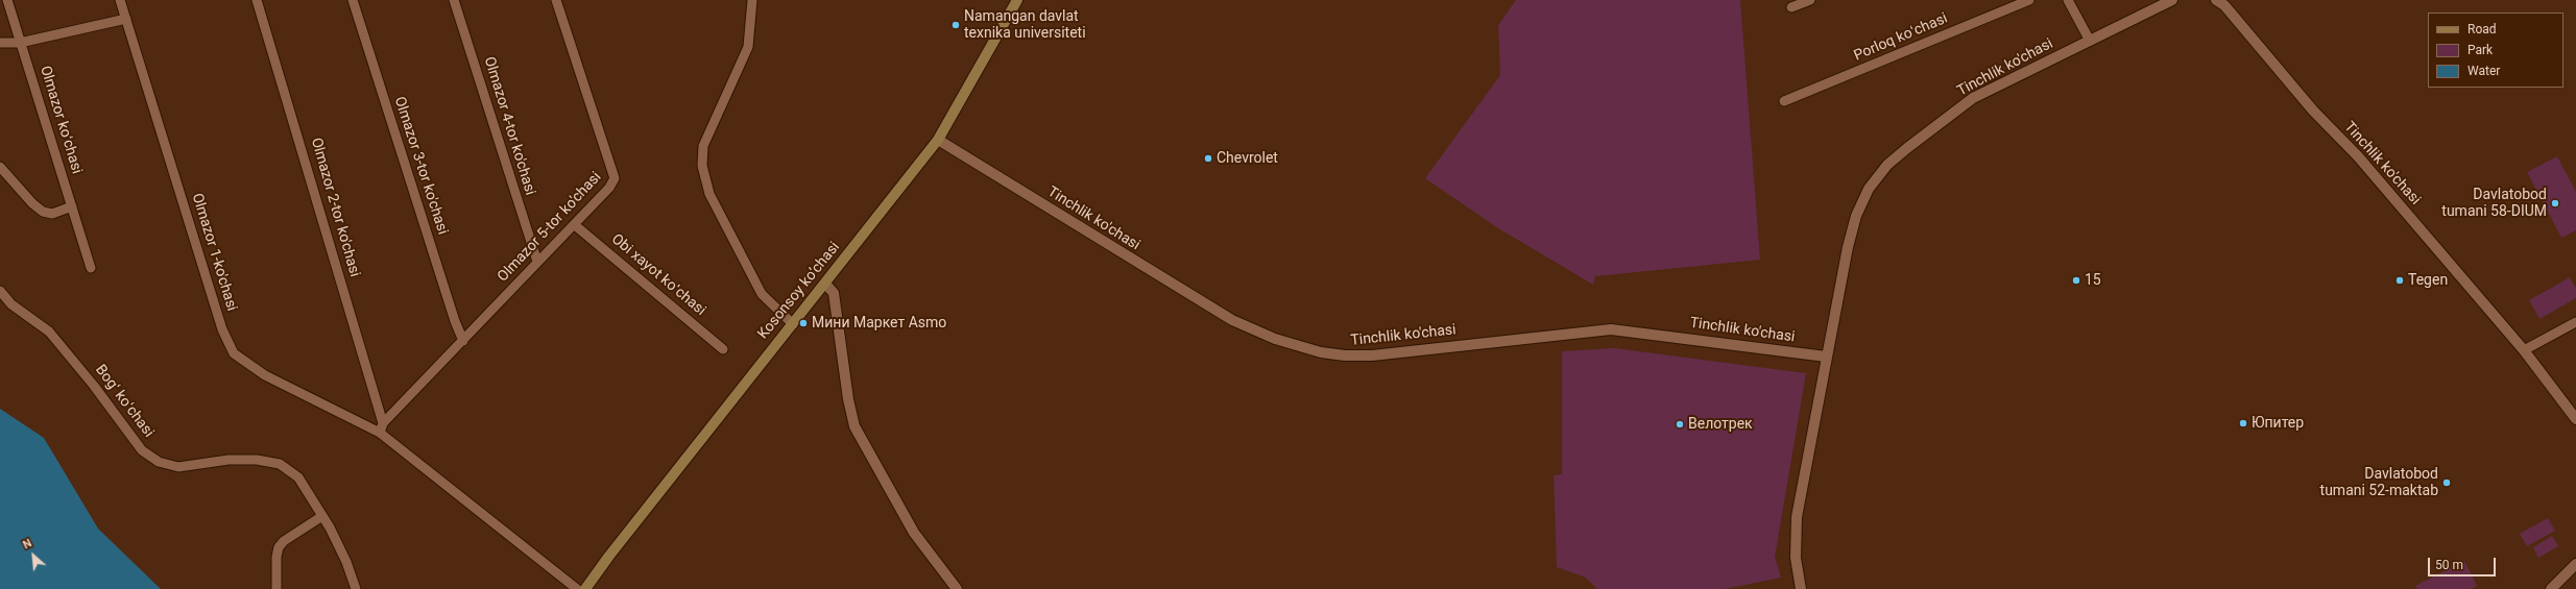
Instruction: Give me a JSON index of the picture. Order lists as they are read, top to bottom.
{
  "streets": {
    "main road": ["Kosonsoy ko’chasi"],
    "street": [
      "Porloq koʻchasi",
      "Tinchlik ko'chasi",
      "Olmazor koʻchasi",
      "Olmazor 4-tor ko'chasi",
      "Olmazor 3-tor ko'chasi",
      "Olmazor 2-tor ko'chasi",
      "Olmazor 5-tor ko'chasi",
      "Olmazor 1-ko'chasi",
      "Obi xayot koʻchasi",
      "Bogʻ koʻchasi"
    ]
  },
  "crossings": [
    ["Tinchlik ko'chasi", "Kosonsoy ko’chasi"],
    ["Olmazor 4-tor ko'chasi", "Olmazor 5-tor ko'chasi"],
    ["Olmazor 3-tor ko'chasi", "Olmazor 5-tor ko'chasi"],
    ["Olmazor 2-tor ko'chasi", "Olmazor 5-tor ko'chasi"],
    ["Olmazor 5-tor ko'chasi", "Olmazor 1-ko'chasi"],
    ["Olmazor 5-tor ko'chasi", "Obi xayot koʻchasi"]
  ],
  "places": [
    "Namangan davlat texnika universiteti",
    "Chevrolet",
    "Davlatobod tumani 58-DIUM",
    "15",
    "Tegen",
    "Мини Маркет Asmo",
    "Юпитер",
    "Велотрек",
    "Davlatobod tumani 52-maktab"
  ],
  "legend": ["Road", "Park", "Water"],
  "scale_bar": "50 m",
  "north": "top left"
}
